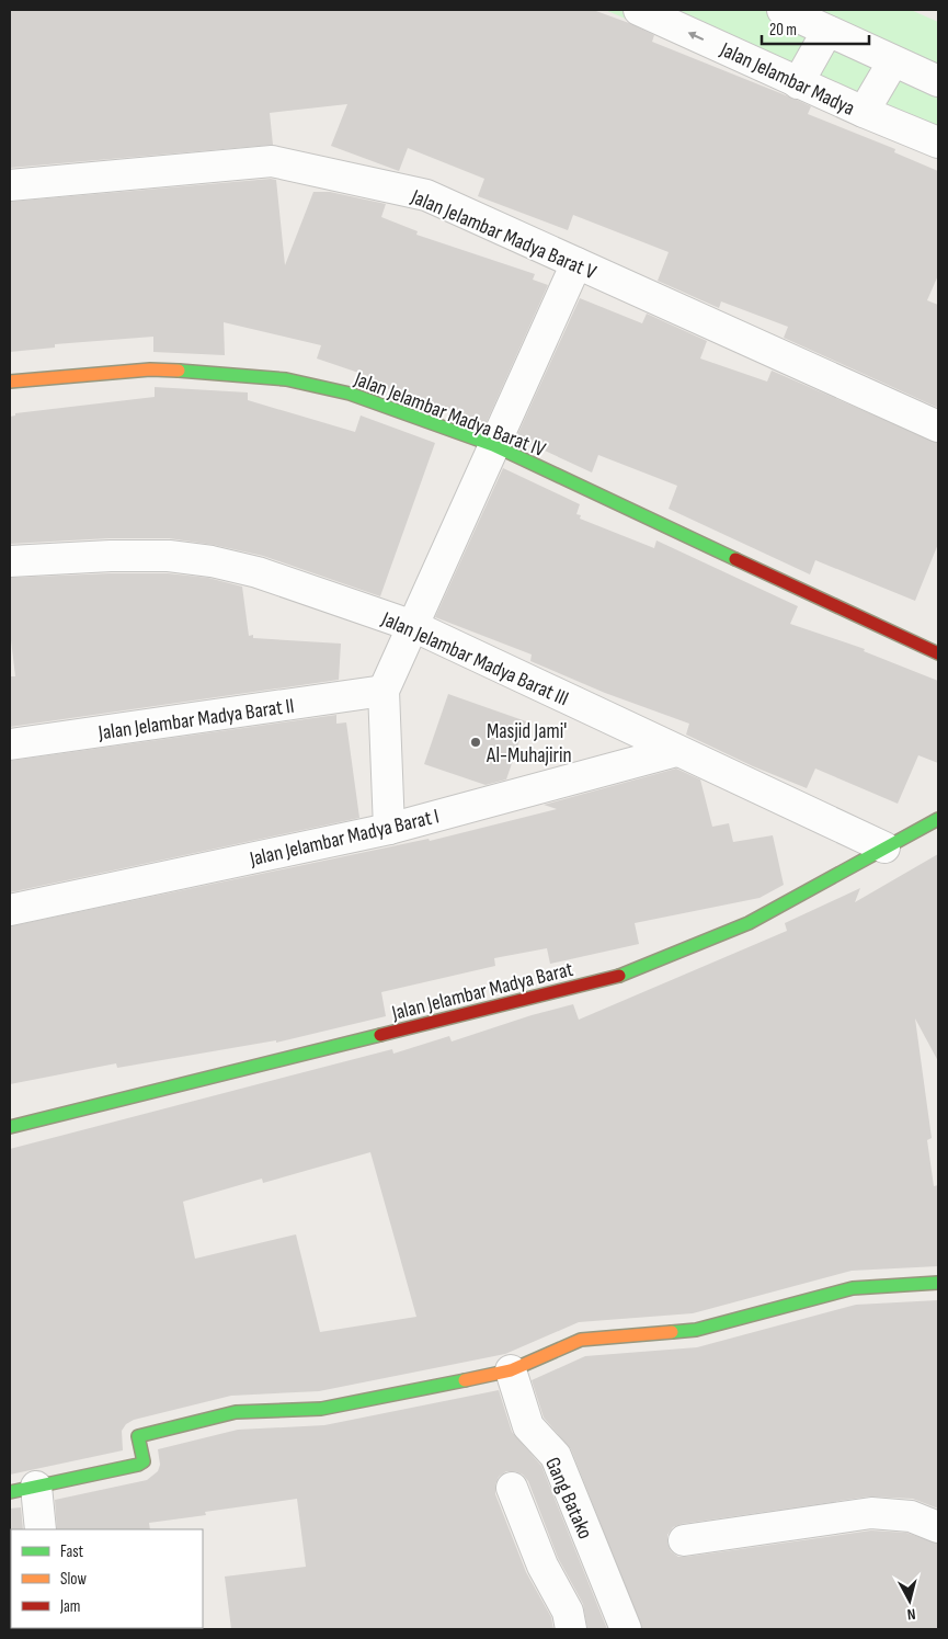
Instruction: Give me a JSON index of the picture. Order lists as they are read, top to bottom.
{
  "streets": {
    "street": [
      "Jalan Jelambar Madya",
      "Jalan Jelambar Madya Barat V",
      "Jalan Jelambar Madya Barat IV",
      "Jalan Jelambar Madya Barat III",
      "Jalan Jelambar Madya Barat II",
      "Jalan Jelambar Madya Barat I",
      "Jalan Jelambar Madya Barat",
      "Gang Batako"
    ]
  },
  "crossings": [
    ["Jalan Jelambar Madya Barat III", "Jalan Jelambar Madya Barat I"],
    ["Jalan Jelambar Madya Barat III", "Jalan Jelambar Madya Barat"]
  ],
  "one_way": ["Jalan Jelambar Madya"],
  "places": ["Masjid Jami' Al-Muhajirin"],
  "legend": ["Fast", "Slow", "Jam"],
  "scale_bar": "20 m",
  "north": "bottom"
}
